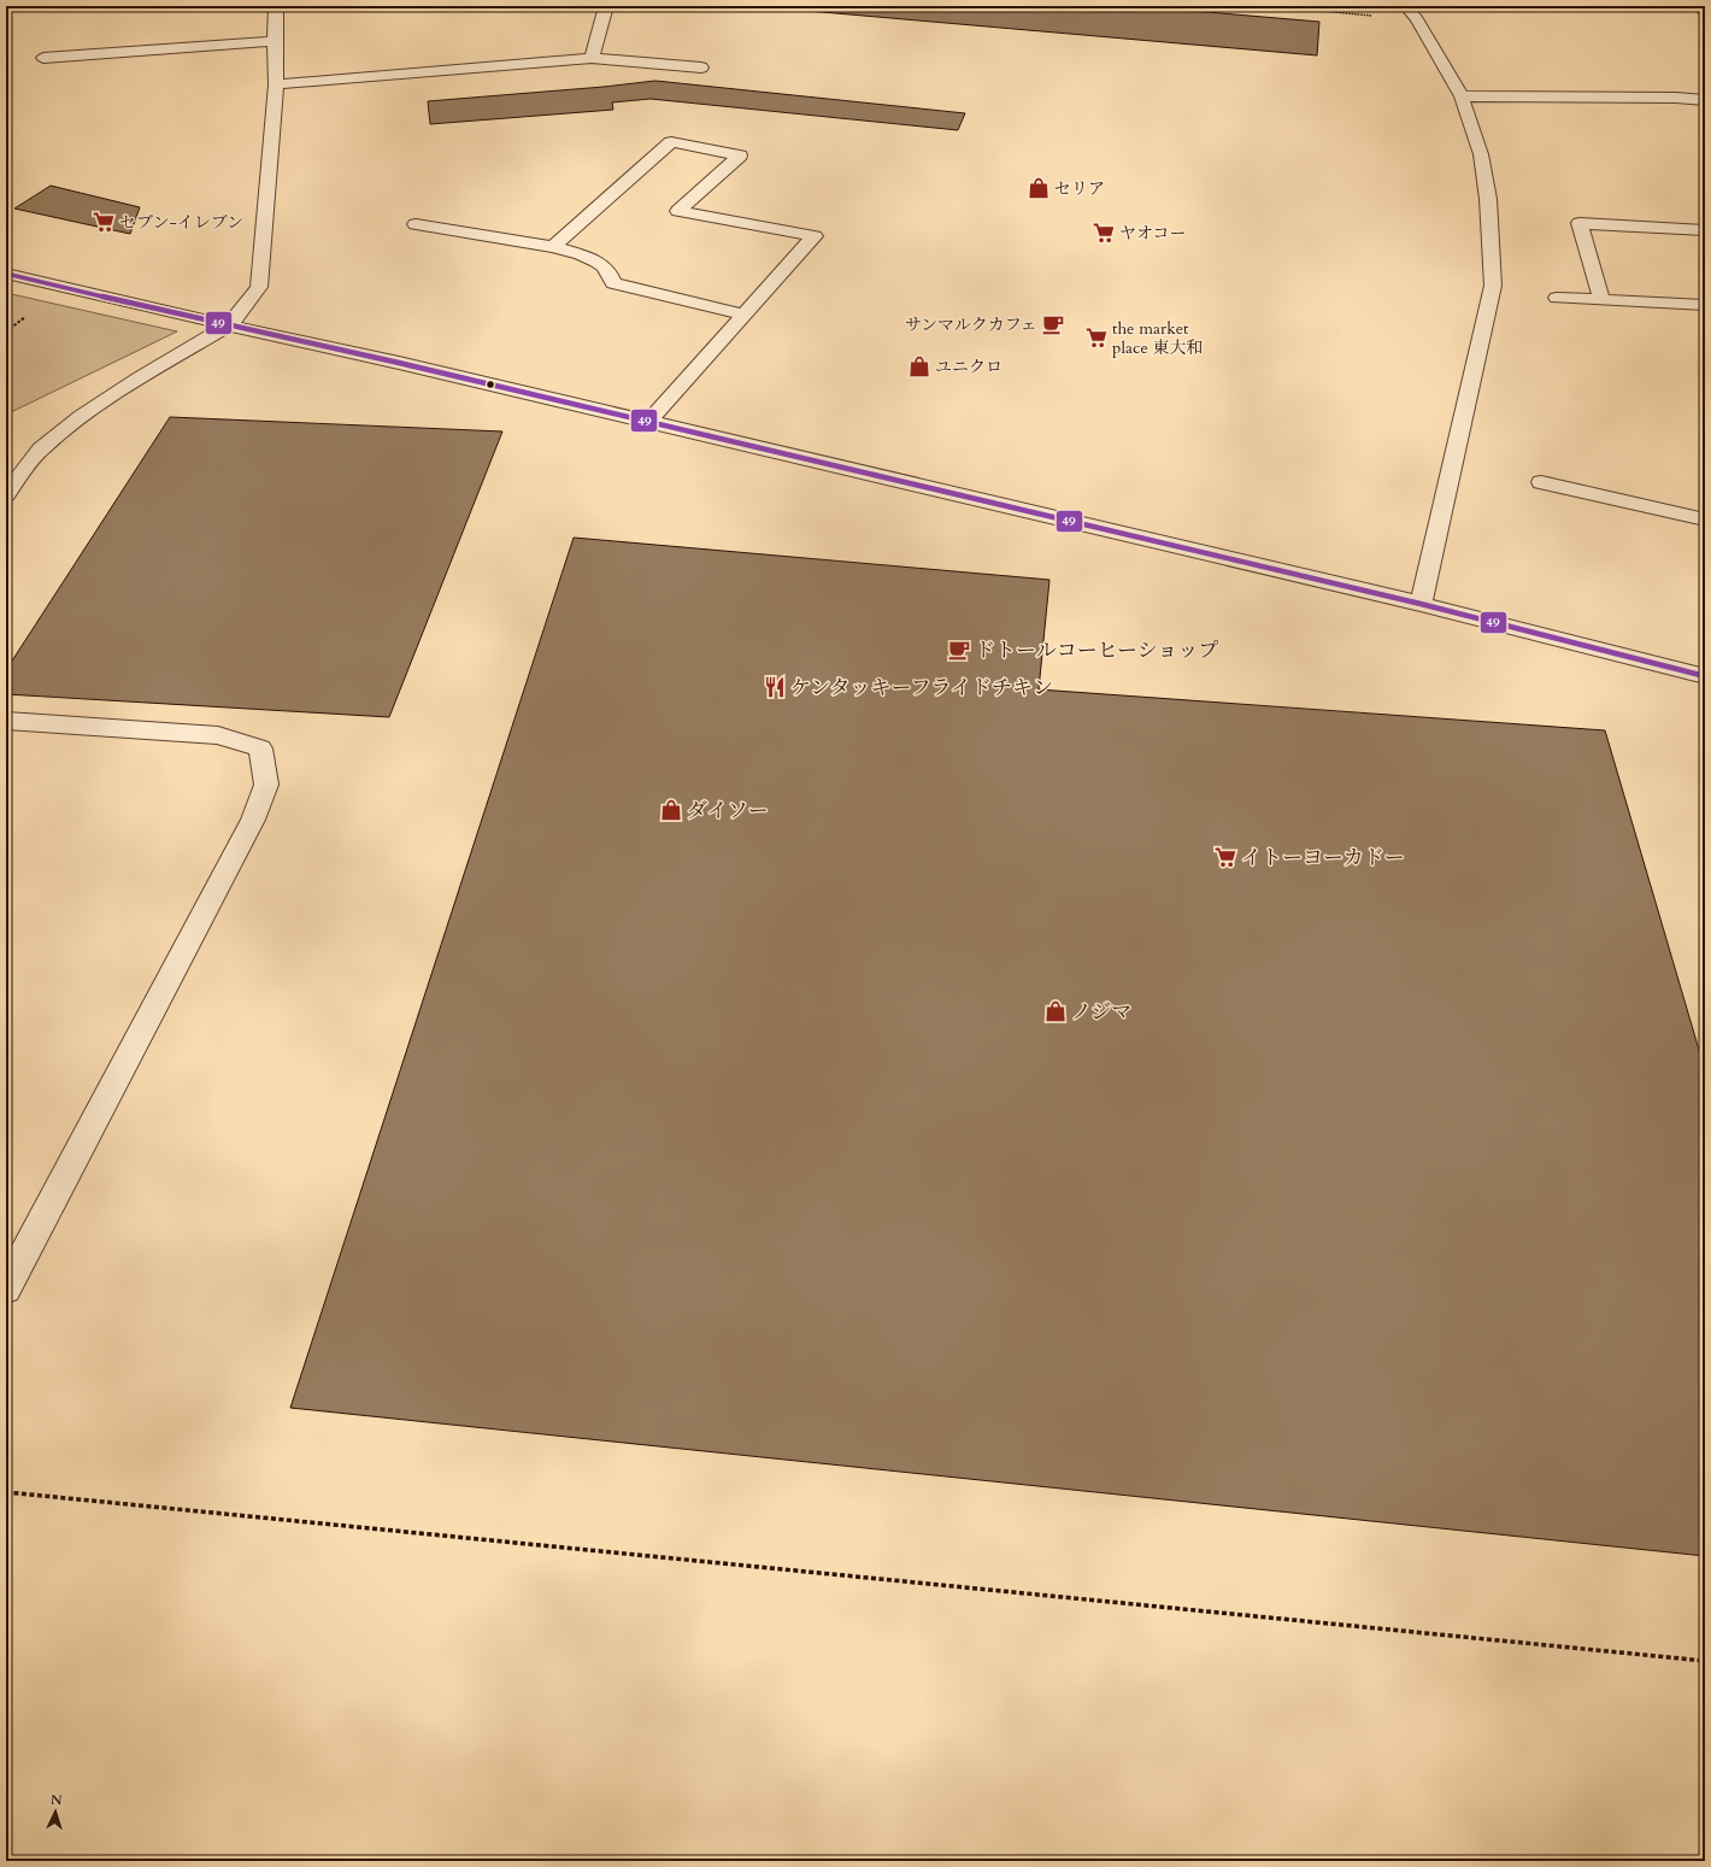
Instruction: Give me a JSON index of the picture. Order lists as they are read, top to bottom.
{
  "places": {
    "shop": [
      "セリア",
      "ユニクロ",
      "ダイソー",
      "ノジマ"
    ],
    "supermarket": [
      "セブン-イレブン",
      "ヤオコー",
      "the market place 東大和",
      "イトーヨーカドー"
    ],
    "cafe": ["サンマルクカフェ", "ドトールコーヒーショップ"],
    "restaurant": ["ケンタッキーフライドチキン"]
  },
  "lines": ["transit line 49"],
  "north": "top"
}
